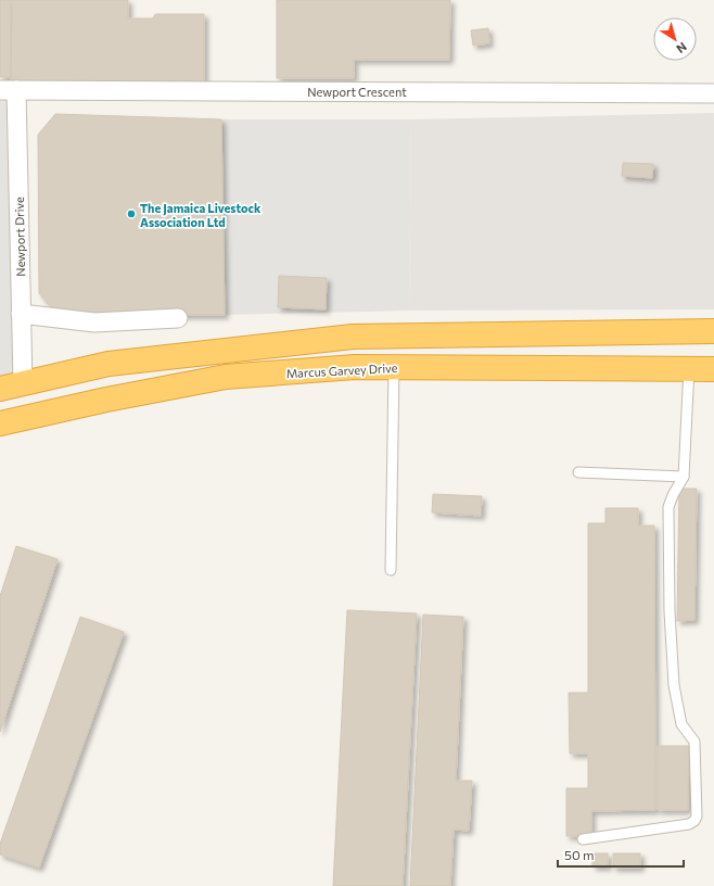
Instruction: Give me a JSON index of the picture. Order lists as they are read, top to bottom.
{
  "streets": {
    "highway": ["Marcus Garvey Drive"],
    "street": ["Newport Crescent", "Newport Drive"]
  },
  "crossings": [
    ["Newport Crescent", "Newport Drive"]
  ],
  "places": ["The Jamaica Livestock Association Ltd"],
  "scale_bar": "50 m",
  "north": "bottom right"
}
